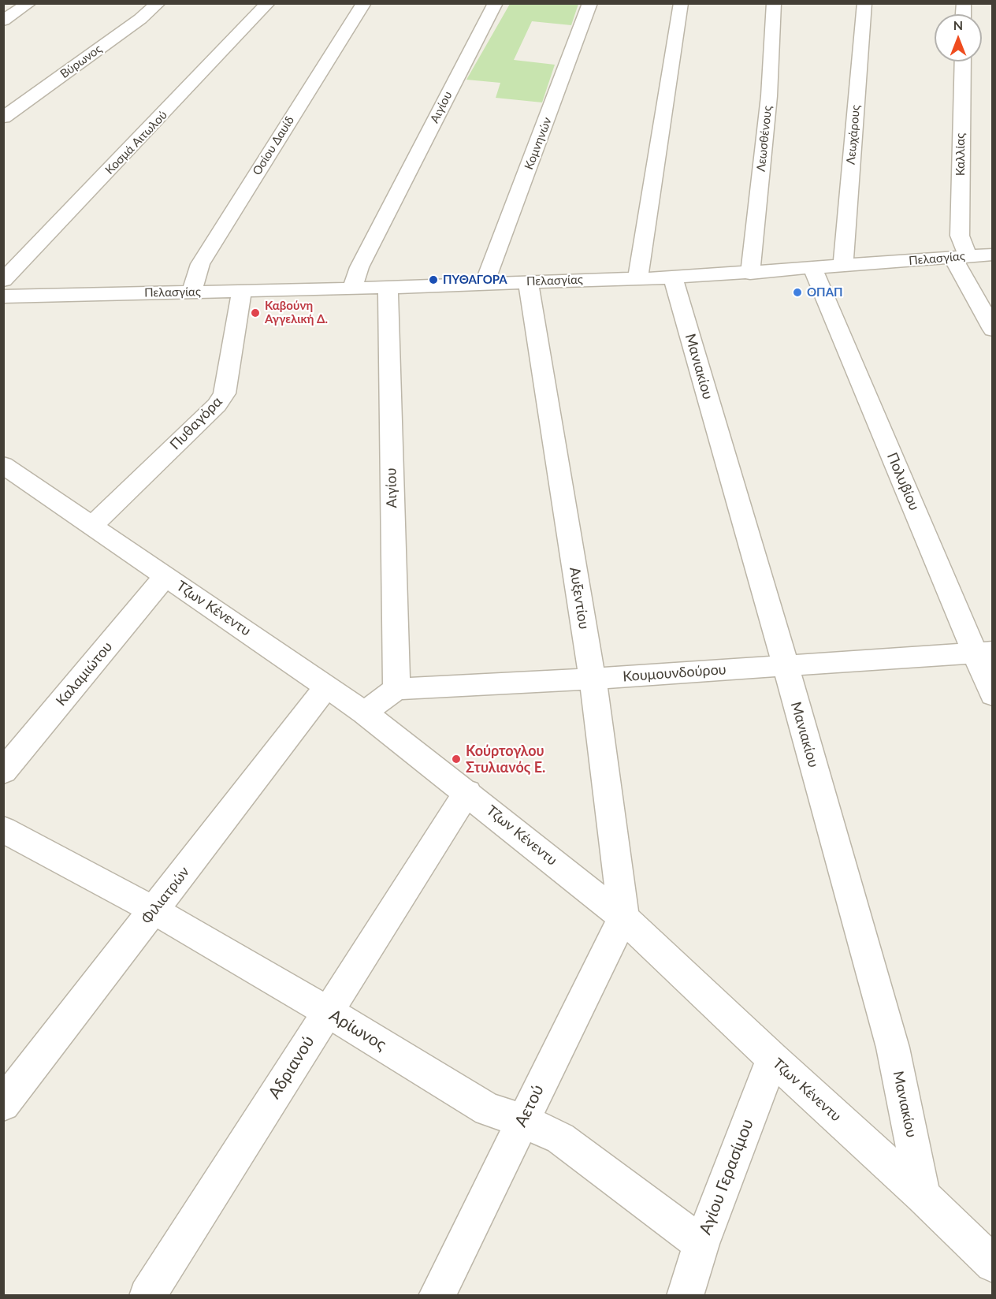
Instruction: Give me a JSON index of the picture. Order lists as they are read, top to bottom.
{
  "streets": {
    "street": [
      "Βύρωνος",
      "Αιγίου",
      "Λεωχάρους",
      "Λεωσθένους",
      "Κοσμά Αιτωλού",
      "Κομνηνών",
      "Οσίου Δαυίδ",
      "Καλλίας",
      "Πελασγίας",
      "Μανιακίου",
      "Πυθαγόρα",
      "Πολυβίου",
      "Αυξεντίου",
      "Τζων Κένεντυ",
      "Κουμουνδούρου",
      "Καλαμιώτου",
      "Φιλιατρών",
      "Αρίωνος",
      "Αδριανού",
      "Αετού",
      "Αγίου Γερασίμου"
    ]
  },
  "crossings": [
    ["Αιγίου", "Πελασγίας"],
    ["Αιγίου", "Κουμουνδούρου"],
    ["Λεωχάρους", "Πελασγίας"],
    ["Λεωσθένους", "Πελασγίας"],
    ["Κομνηνών", "Πελασγίας"],
    ["Οσίου Δαυίδ", "Πελασγίας"],
    ["Καλλίας", "Πελασγίας"],
    ["Πελασγίας", "Μανιακίου"],
    ["Πελασγίας", "Πυθαγόρα"],
    ["Πελασγίας", "Πολυβίου"],
    ["Πελασγίας", "Αυξεντίου"],
    ["Μανιακίου", "Τζων Κένεντυ"],
    ["Μανιακίου", "Κουμουνδούρου"],
    ["Πυθαγόρα", "Τζων Κένεντυ"],
    ["Πολυβίου", "Κουμουνδούρου"],
    ["Αυξεντίου", "Τζων Κένεντυ"],
    ["Αυξεντίου", "Κουμουνδούρου"],
    ["Αυξεντίου", "Αετού"],
    ["Τζων Κένεντυ", "Καλαμιώτου"],
    ["Τζων Κένεντυ", "Φιλιατρών"],
    ["Τζων Κένεντυ", "Αδριανού"],
    ["Τζων Κένεντυ", "Αετού"],
    ["Τζων Κένεντυ", "Αγίου Γερασίμου"],
    ["Φιλιατρών", "Αρίωνος"],
    ["Αρίωνος", "Αδριανού"],
    ["Αρίωνος", "Αετού"],
    ["Αρίωνος", "Αγίου Γερασίμου"]
  ],
  "places": [
    "ΠΥΘΑΓΟΡΑ",
    "ΟΠΑΠ",
    "Καβούνη Αγγελική Δ.",
    "Κούρτογλου Στυλιανός Ε."
  ],
  "north": "top"
}
